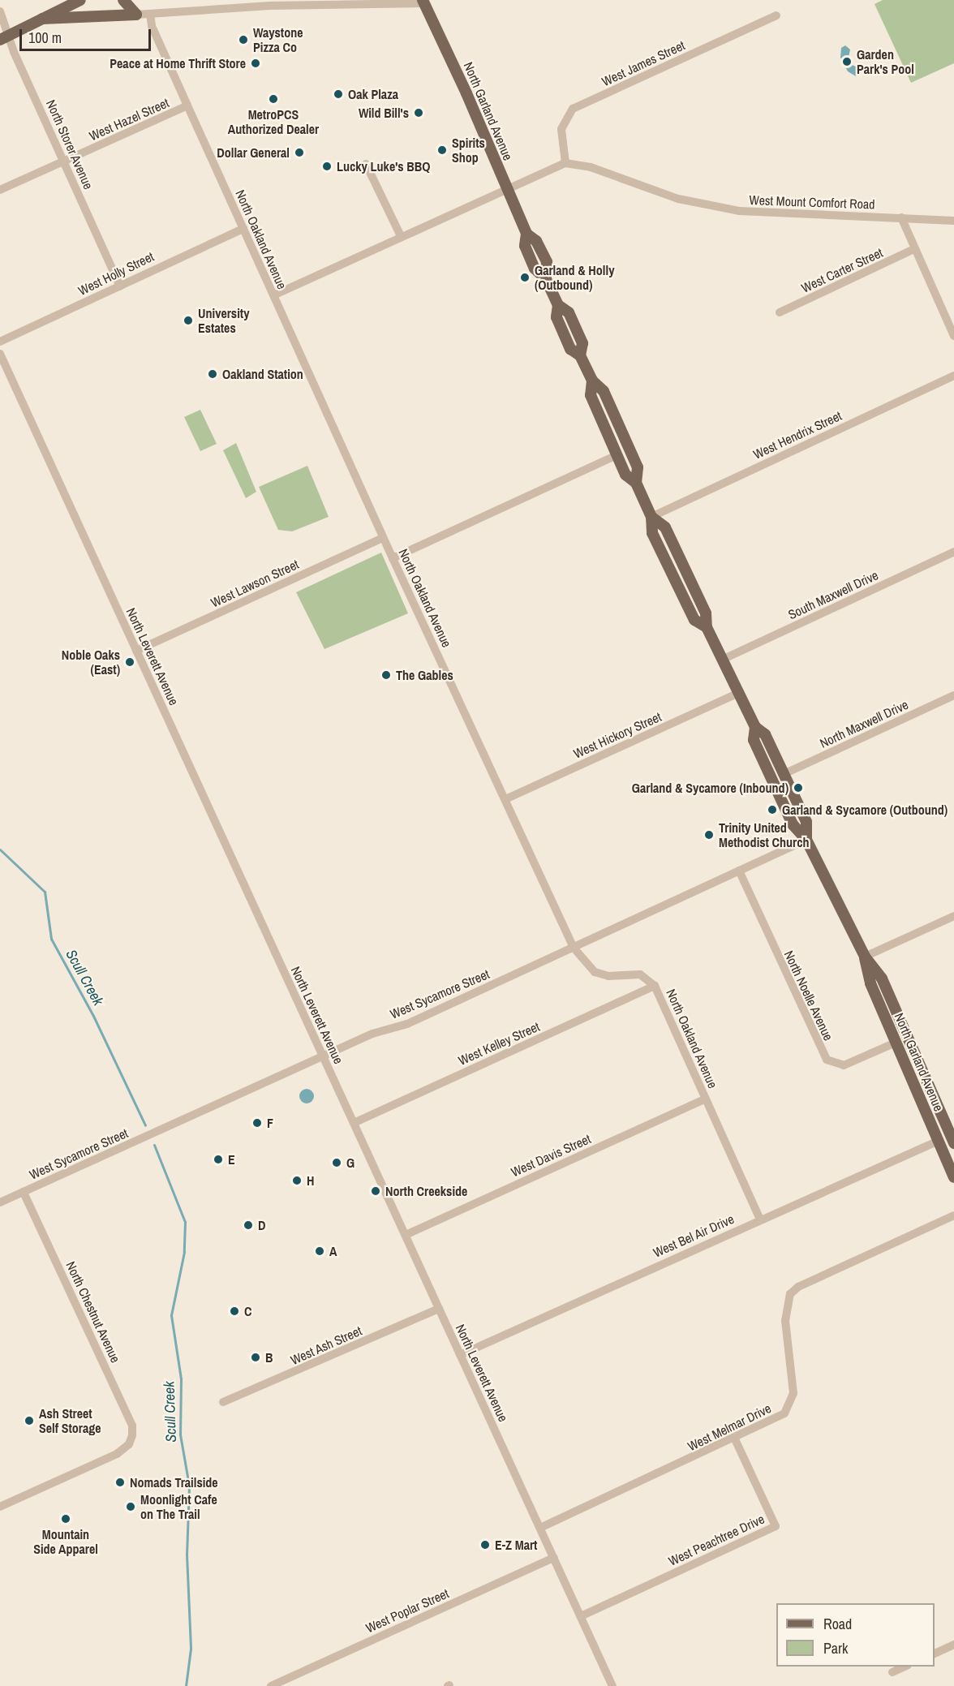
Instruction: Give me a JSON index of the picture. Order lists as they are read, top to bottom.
{
  "streets": {
    "main road": ["North Garland Avenue"],
    "street": [
      "West James Street",
      "West Hazel Street",
      "North Storer Avenue",
      "West Mount Comfort Road",
      "North Oakland Avenue",
      "West Carter Street",
      "West Holly Street",
      "West Hendrix Street",
      "West Lawson Street",
      "South Maxwell Drive",
      "North Leverett Avenue",
      "North Maxwell Drive",
      "West Hickory Street",
      "West Sycamore Street",
      "North Noelle Avenue",
      "West Kelley Street",
      "West Davis Street",
      "West Bel Air Drive",
      "North Chestnut Avenue",
      "West Ash Street",
      "West Melmar Drive",
      "West Peachtree Drive",
      "West Poplar Street"
    ]
  },
  "crossings": [
    ["West James Street", "West Mount Comfort Road"],
    ["North Garland Avenue", "West Hendrix Street"],
    ["North Garland Avenue", "South Maxwell Drive"],
    ["North Garland Avenue", "North Maxwell Drive"],
    ["North Garland Avenue", "West Hickory Street"],
    ["North Garland Avenue", "West Sycamore Street"],
    ["North Garland Avenue", "North Noelle Avenue"],
    ["North Garland Avenue", "West Bel Air Drive"],
    ["West Hazel Street", "North Storer Avenue"],
    ["West Hazel Street", "North Oakland Avenue"],
    ["North Storer Avenue", "West Holly Street"],
    ["North Oakland Avenue", "West Holly Street"],
    ["North Oakland Avenue", "West Lawson Street"],
    ["North Oakland Avenue", "West Hickory Street"],
    ["North Oakland Avenue", "West Sycamore Street"],
    ["North Oakland Avenue", "West Kelley Street"],
    ["North Oakland Avenue", "West Davis Street"],
    ["North Oakland Avenue", "West Bel Air Drive"],
    ["West Lawson Street", "North Leverett Avenue"],
    ["North Leverett Avenue", "West Sycamore Street"],
    ["North Leverett Avenue", "West Kelley Street"],
    ["North Leverett Avenue", "West Davis Street"],
    ["North Leverett Avenue", "West Bel Air Drive"],
    ["North Leverett Avenue", "West Ash Street"],
    ["North Leverett Avenue", "West Melmar Drive"],
    ["North Leverett Avenue", "West Peachtree Drive"],
    ["North Leverett Avenue", "West Poplar Street"],
    ["West Sycamore Street", "North Noelle Avenue"],
    ["West Sycamore Street", "North Chestnut Avenue"],
    ["West Melmar Drive", "West Peachtree Drive"]
  ],
  "water": ["Scull Creek"],
  "places": [
    "Waystone Pizza Co",
    "Garden Park's Pool",
    "Peace at Home Thrift Store",
    "Oak Plaza",
    "MetroPCS Authorized Dealer",
    "Wild Bill's",
    "Spirits Shop",
    "Dollar General",
    "Lucky Luke's BBQ",
    "Garland & Holly (Outbound)",
    "University Estates",
    "Oakland Station",
    "Noble Oaks (East)",
    "The Gables",
    "Garland & Sycamore (Inbound)",
    "Garland & Sycamore (Outbound)",
    "Trinity United Methodist Church",
    "F",
    "E",
    "G",
    "H",
    "North Creekside",
    "D",
    "A",
    "C",
    "B",
    "Ash Street Self Storage",
    "Nomads Trailside",
    "Moonlight Cafe on The Trail",
    "Mountain Side Apparel",
    "E-Z Mart"
  ],
  "legend": ["Road", "Park"],
  "scale_bar": "100 m"
}
